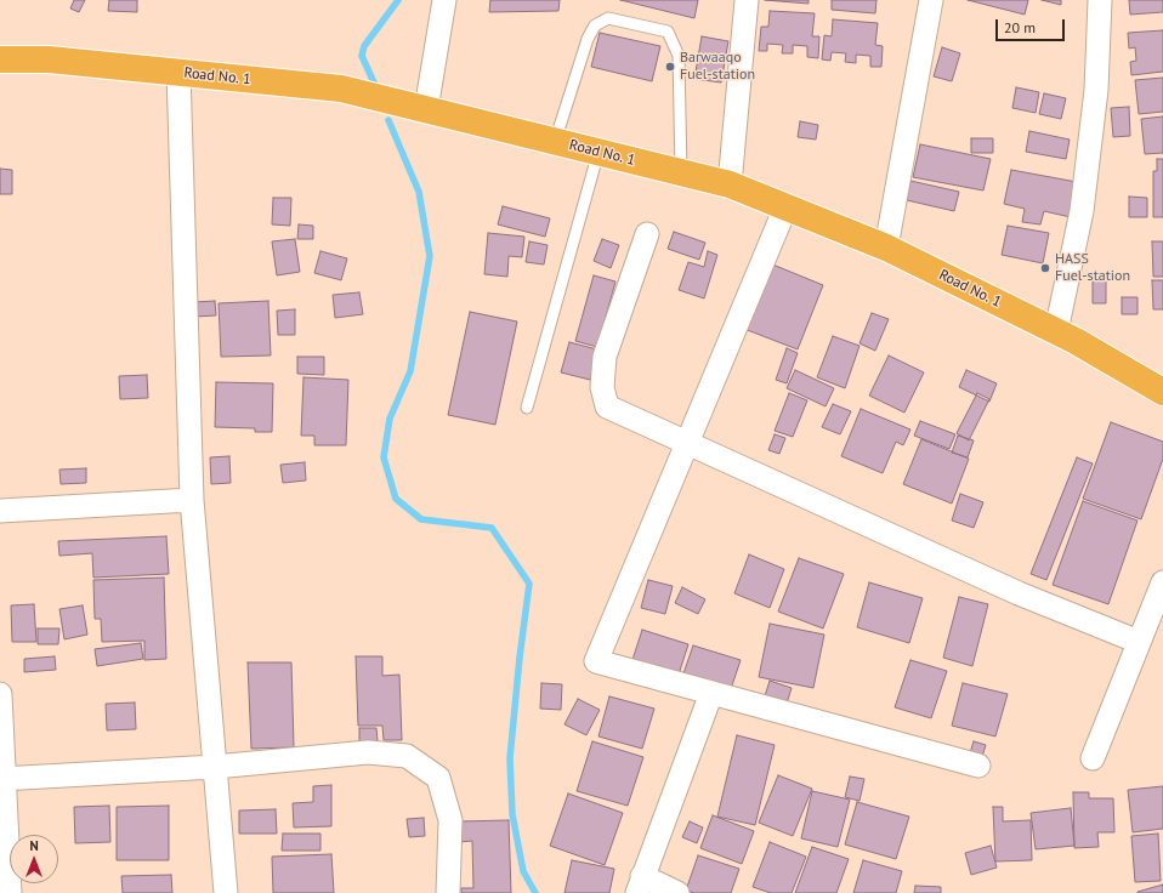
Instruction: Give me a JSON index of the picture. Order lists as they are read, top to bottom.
{
  "streets": {
    "highway": ["Road No. 1"]
  },
  "places": ["Barwaaqo Fuel-station", "HASS Fuel-station"],
  "scale_bar": "20 m",
  "north": "top"
}
